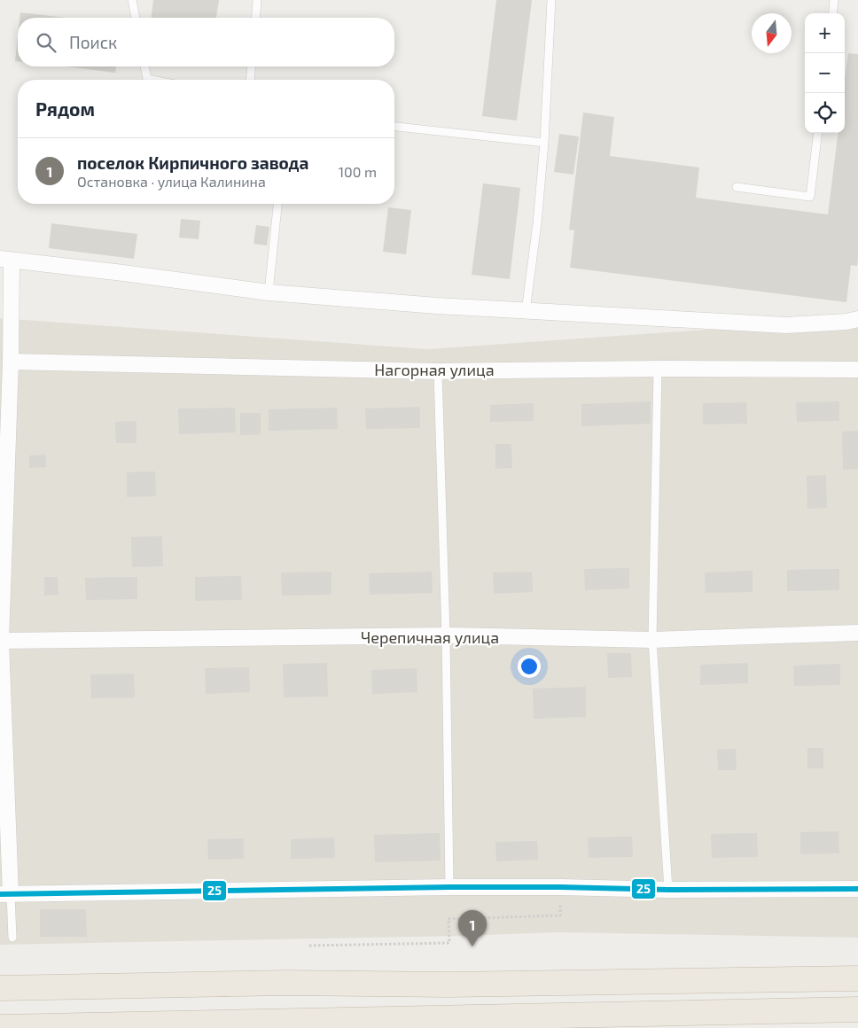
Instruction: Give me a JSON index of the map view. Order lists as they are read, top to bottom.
{
  "streets": {
    "street": ["Нагорная улица", "Черепичная улица"]
  },
  "lines": ["transit line 25"],
  "north": "bottom",
  "page": {
    "map_buttons": ["+", "−"],
    "search": "Поиск",
    "heading": "Рядом",
    "list": [
      {
        "mark": "1",
        "name": "поселок Кирпичного завода",
        "note": "Остановка · улица Калинина",
        "value": "100 m"
      }
    ],
    "pins": "1"
  }
}
